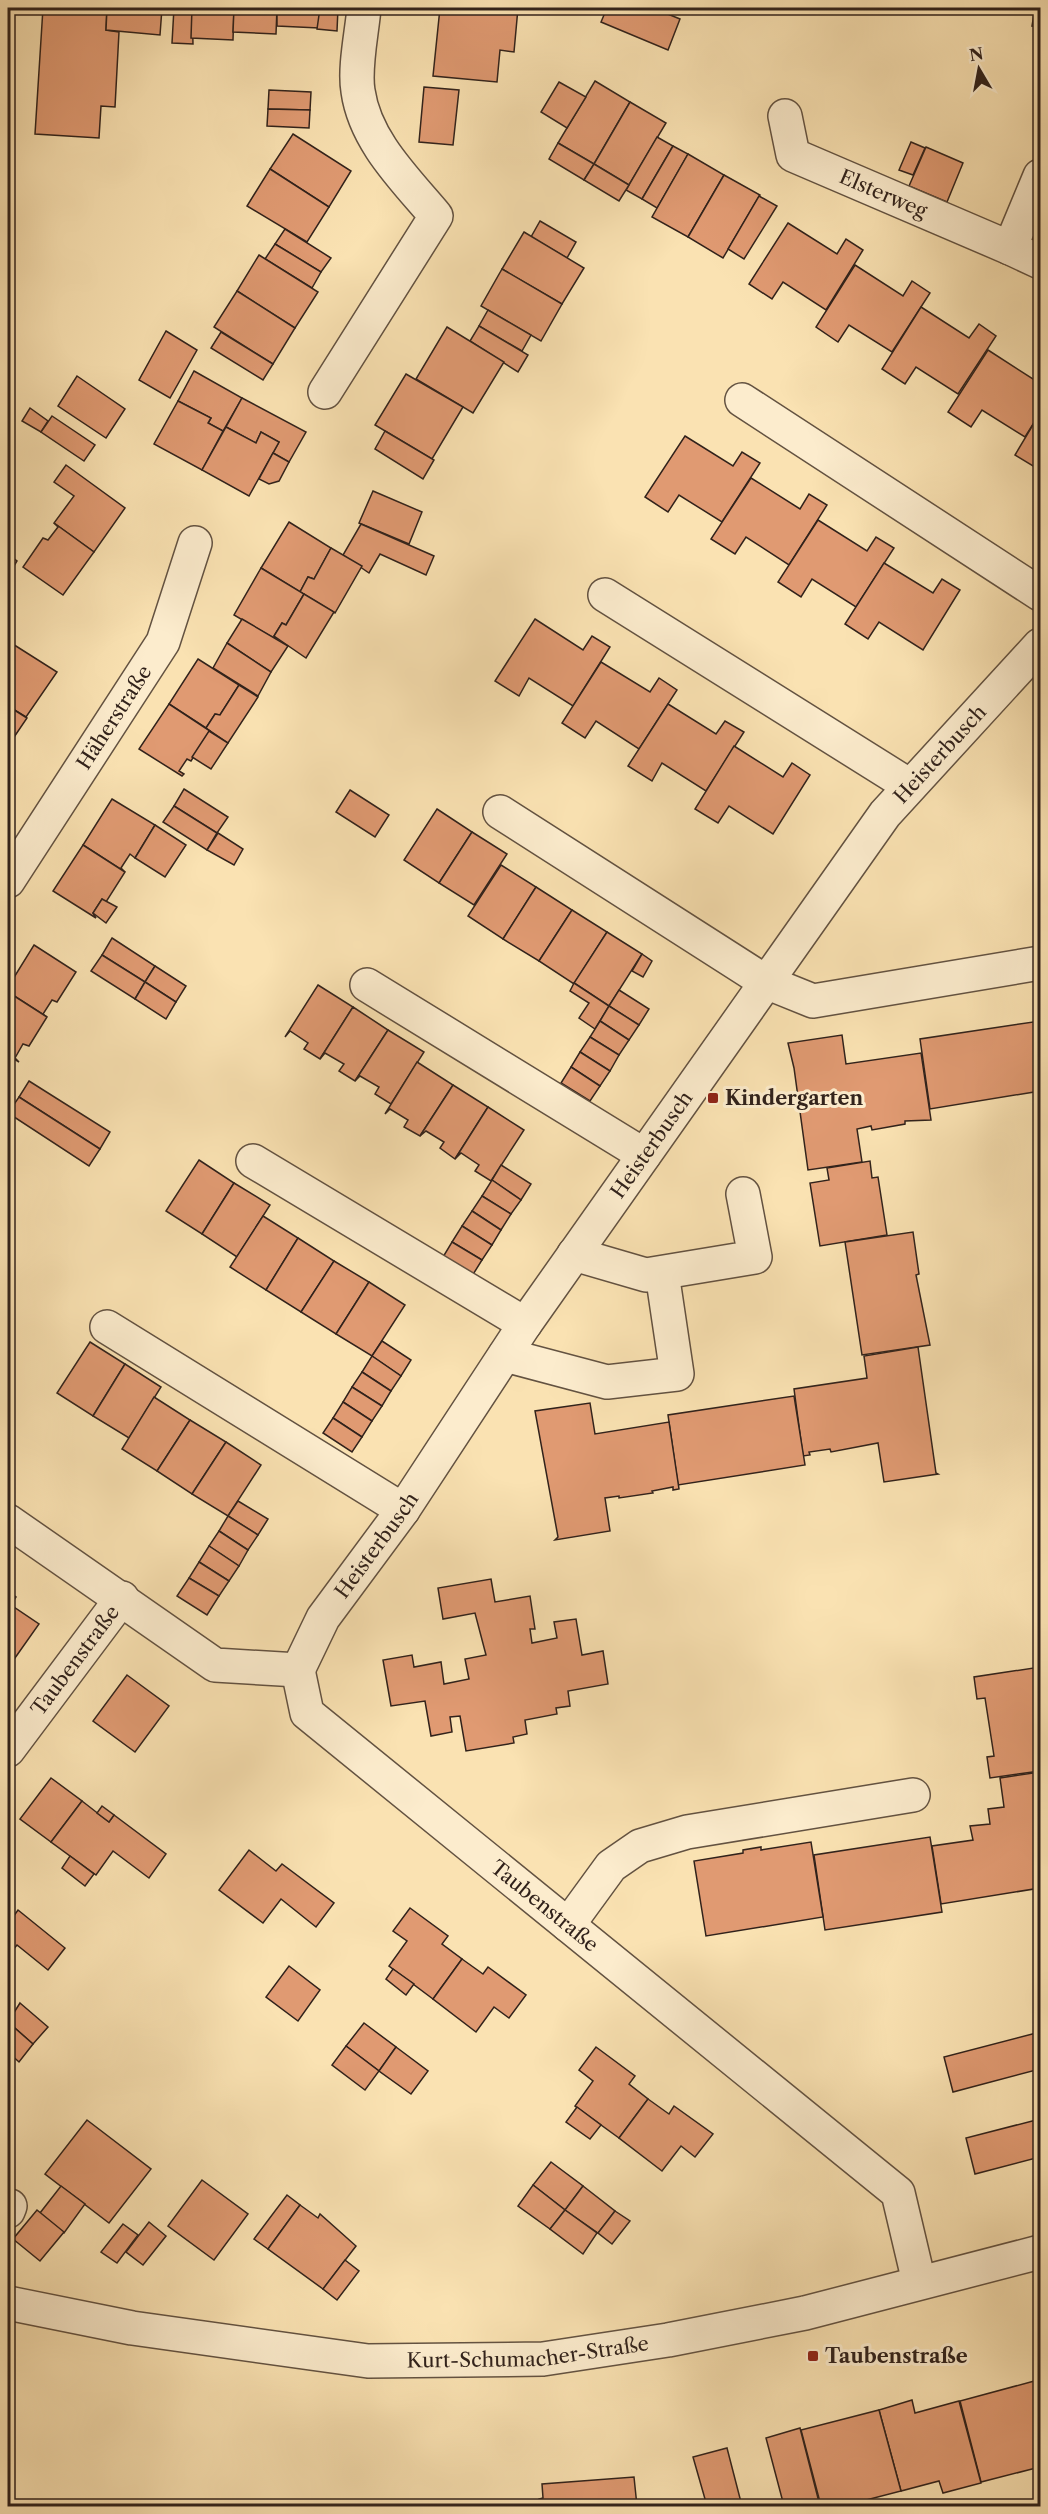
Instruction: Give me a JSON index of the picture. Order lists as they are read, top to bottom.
{
  "streets": {
    "street": [
      "Elsterweg",
      "Häherstraße",
      "Heisterbusch",
      "Taubenstraße",
      "Kurt-Schumacher-Straße"
    ]
  },
  "crossings": [
    ["Heisterbusch", "Taubenstraße"],
    ["Taubenstraße", "Kurt-Schumacher-Straße"]
  ],
  "places": {
    "transit": ["Kindergarten", "Taubenstraße"]
  },
  "north": "top"
}
